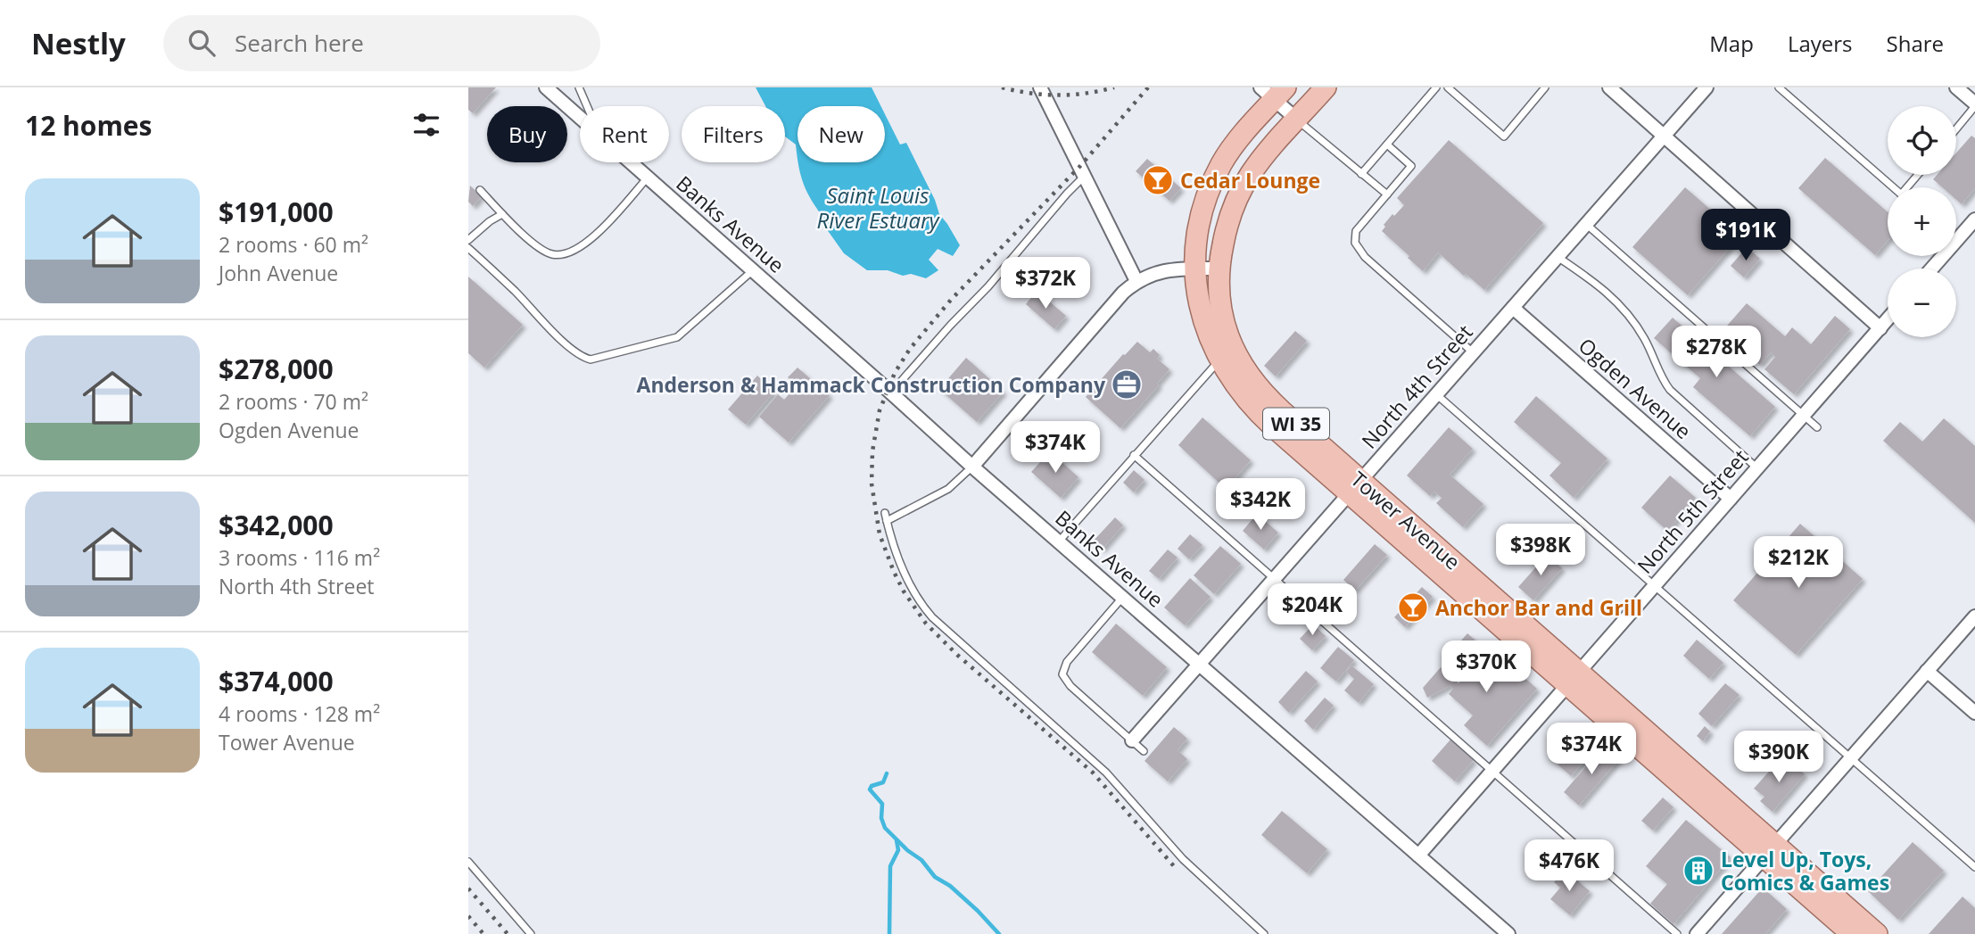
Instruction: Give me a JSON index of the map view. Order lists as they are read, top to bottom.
{
  "streets": {
    "main road": ["WI 35", "Tower Avenue"],
    "street": [
      "Banks Avenue",
      "North 4th Street",
      "Ogden Avenue",
      "North 5th Street"
    ]
  },
  "crossings": [
    ["Banks Avenue", "North 4th Street"],
    ["Banks Avenue", "North 5th Street"],
    ["North 4th Street", "Ogden Avenue"],
    ["North 4th Street", "Tower Avenue"],
    ["Ogden Avenue", "North 5th Street"],
    ["WI 35", "Tower Avenue"],
    ["North 5th Street", "Tower Avenue"]
  ],
  "water": ["Saint Louis River Estuary"],
  "places": {
    "bar": ["Cedar Lounge", "Anchor Bar and Grill"],
    "office": ["Anderson & Hammack Construction Company"],
    "building": ["Level Up, Toys, Comics & Games"]
  },
  "page": {
    "header": "Nestly",
    "search": "Search here",
    "nav": ["Map", "Layers", "Share"],
    "heading": "12 homes",
    "map_buttons": ["+", "−"],
    "chip": [
      "Buy",
      "Rent",
      "Filters",
      "New"
    ],
    "list": [
      {
        "name": "$191,000",
        "note": "2 rooms · 60 m² · John Avenue"
      },
      {
        "name": "$278,000",
        "note": "2 rooms · 70 m² · Ogden Avenue"
      },
      {
        "name": "$342,000",
        "note": "3 rooms · 116 m² · North 4th Street"
      },
      {
        "name": "$374,000",
        "note": "4 rooms · 128 m² · Tower Avenue"
      }
    ],
    "price": [
      "$191K",
      "$372K",
      "$278K",
      "$374K",
      "$342K",
      "$398K",
      "$212K",
      "$204K",
      "$370K",
      "$374K",
      "$390K",
      "$476K"
    ]
  }
}
